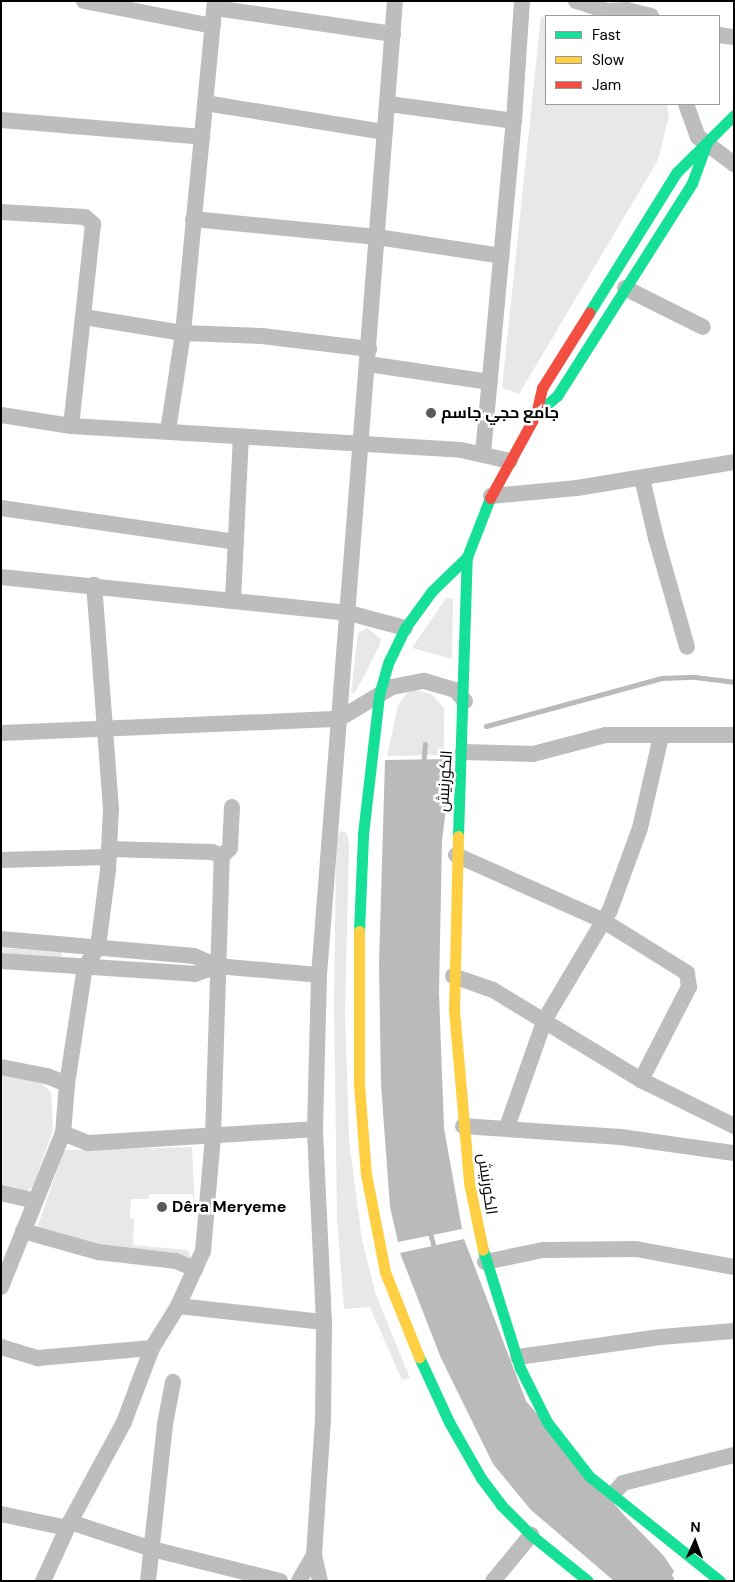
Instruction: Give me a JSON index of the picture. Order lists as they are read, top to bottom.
{
  "streets": {
    "main road": ["الكورنيش"]
  },
  "places": ["جامع حجي جاسم", "Dêra Meryeme"],
  "legend": ["Fast", "Slow", "Jam"],
  "north": "top"
}
